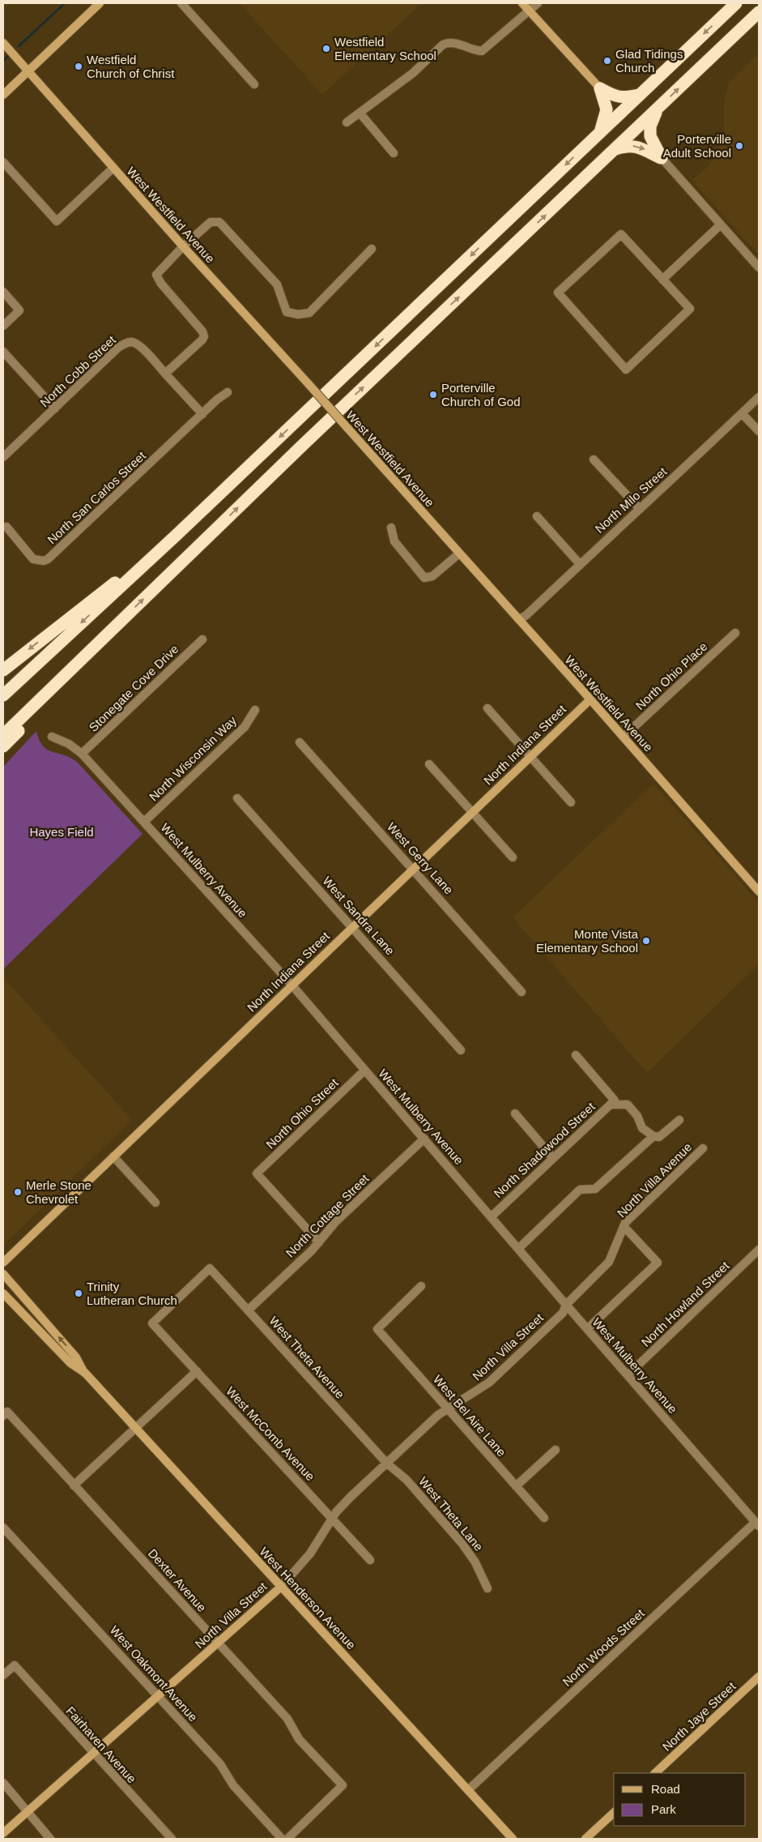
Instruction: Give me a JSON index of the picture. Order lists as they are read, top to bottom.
{
  "streets": {
    "street": [
      "West Westfield Avenue",
      "North Cobb Street",
      "North San Carlos Street",
      "North Milo Street",
      "North Ohio Place",
      "Stonegate Cove Drive",
      "North Indiana Street",
      "North Wisconsin Way",
      "West Gerry Lane",
      "West Mulberry Avenue",
      "West Sandra Lane",
      "North Ohio Street",
      "North Shadowood Street",
      "North Villa Avenue",
      "North Cottage Street",
      "North Howland Street",
      "North Villa Street",
      "West Theta Avenue",
      "West Bel Aire Lane",
      "West McComb Avenue",
      "West Theta Lane",
      "Dexter Avenue",
      "West Henderson Avenue",
      "North Woods Street",
      "West Oakmont Avenue",
      "North Jaye Street",
      "Fairhaven Avenue"
    ]
  },
  "crossings": [
    ["West Westfield Avenue", "North Milo Street"],
    ["West Westfield Avenue", "North Ohio Place"],
    ["West Westfield Avenue", "North Indiana Street"],
    ["Stonegate Cove Drive", "West Mulberry Avenue"],
    ["North Indiana Street", "West Gerry Lane"],
    ["North Indiana Street", "West Mulberry Avenue"],
    ["North Indiana Street", "West Sandra Lane"],
    ["North Wisconsin Way", "West Mulberry Avenue"],
    ["West Mulberry Avenue", "North Ohio Street"],
    ["West Mulberry Avenue", "North Shadowood Street"],
    ["West Mulberry Avenue", "North Villa Avenue"],
    ["West Mulberry Avenue", "North Cottage Street"],
    ["West Mulberry Avenue", "North Howland Street"],
    ["West Mulberry Avenue", "North Villa Street"],
    ["West Mulberry Avenue", "North Woods Street"],
    ["North Ohio Street", "North Cottage Street"],
    ["North Villa Avenue", "North Villa Street"],
    ["North Cottage Street", "West Theta Avenue"],
    ["North Villa Street", "West Theta Avenue"],
    ["North Villa Street", "West Bel Aire Lane"],
    ["North Villa Street", "West McComb Avenue"],
    ["North Villa Street", "West Theta Lane"],
    ["North Villa Street", "Dexter Avenue"],
    ["North Villa Street", "West Henderson Avenue"],
    ["North Villa Street", "West Oakmont Avenue"],
    ["North Villa Street", "Fairhaven Avenue"],
    ["West Theta Avenue", "West McComb Avenue"],
    ["West Theta Avenue", "West Theta Lane"],
    ["West Henderson Avenue", "North Woods Street"]
  ],
  "parks": ["Hayes Field"],
  "places": [
    "Westfield Elementary School",
    "Glad Tidings Church",
    "Westfield Church of Christ",
    "Porterville Adult School",
    "Porterville Church of God",
    "Monte Vista Elementary School",
    "Merle Stone Chevrolet",
    "Trinity Lutheran Church"
  ],
  "legend": ["Road", "Park"]
}
